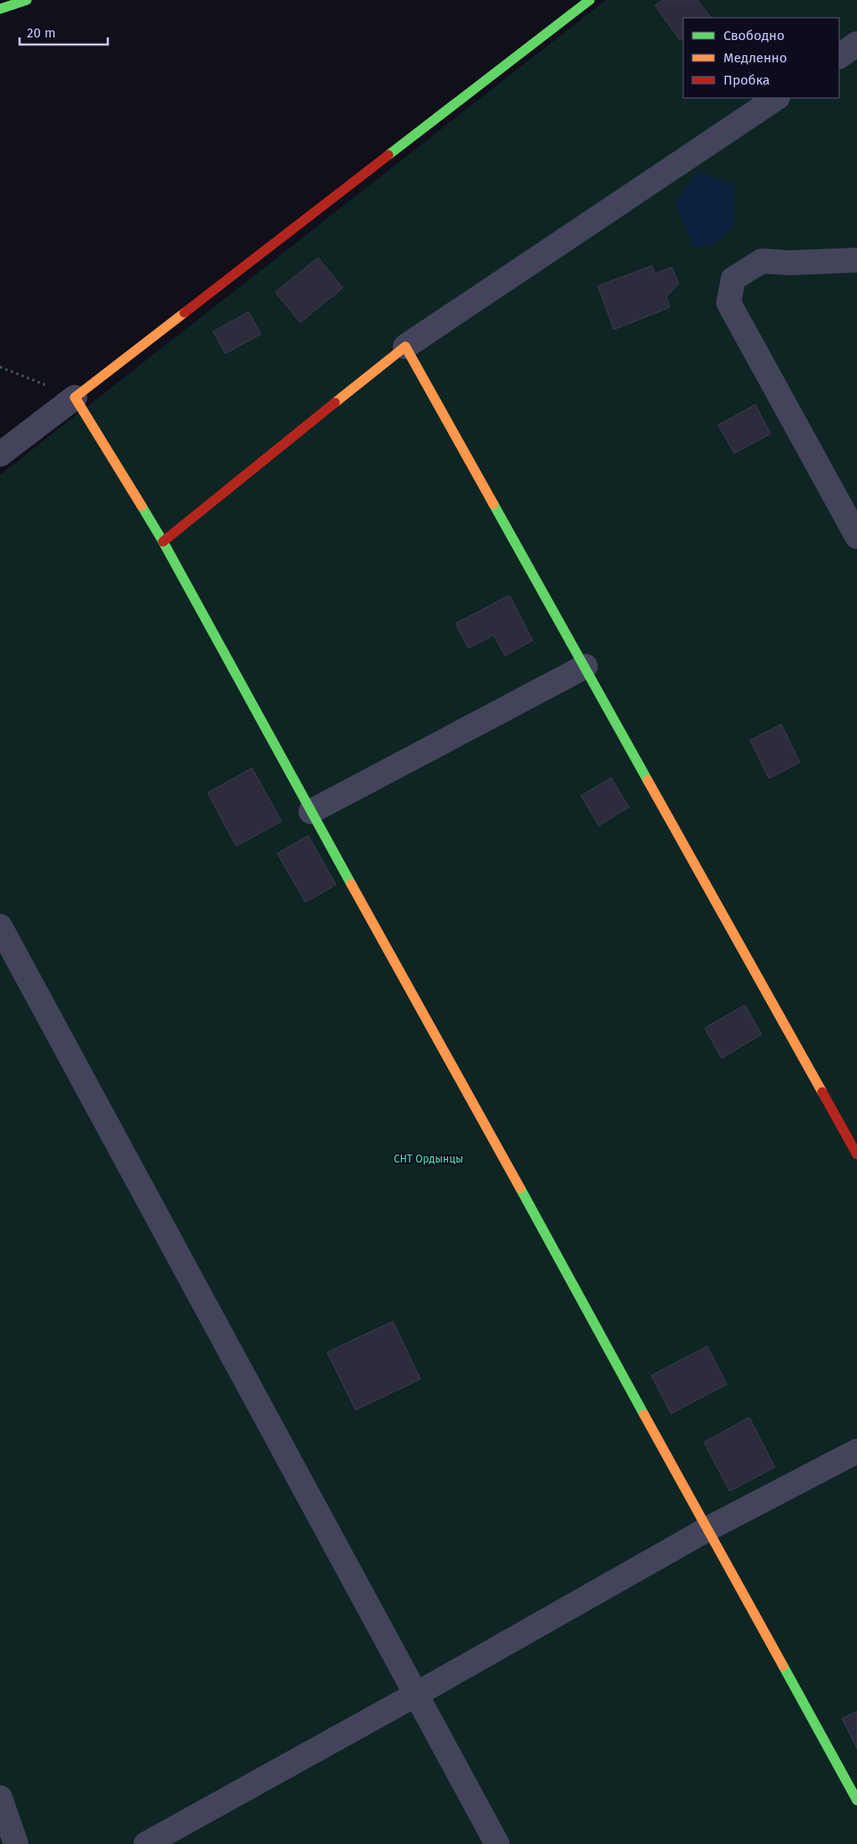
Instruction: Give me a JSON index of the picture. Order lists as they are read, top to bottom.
{
  "parks": ["СНТ Ордынцы"],
  "legend": ["Свободно", "Медленно", "Пробка"],
  "scale_bar": "20 m"
}
